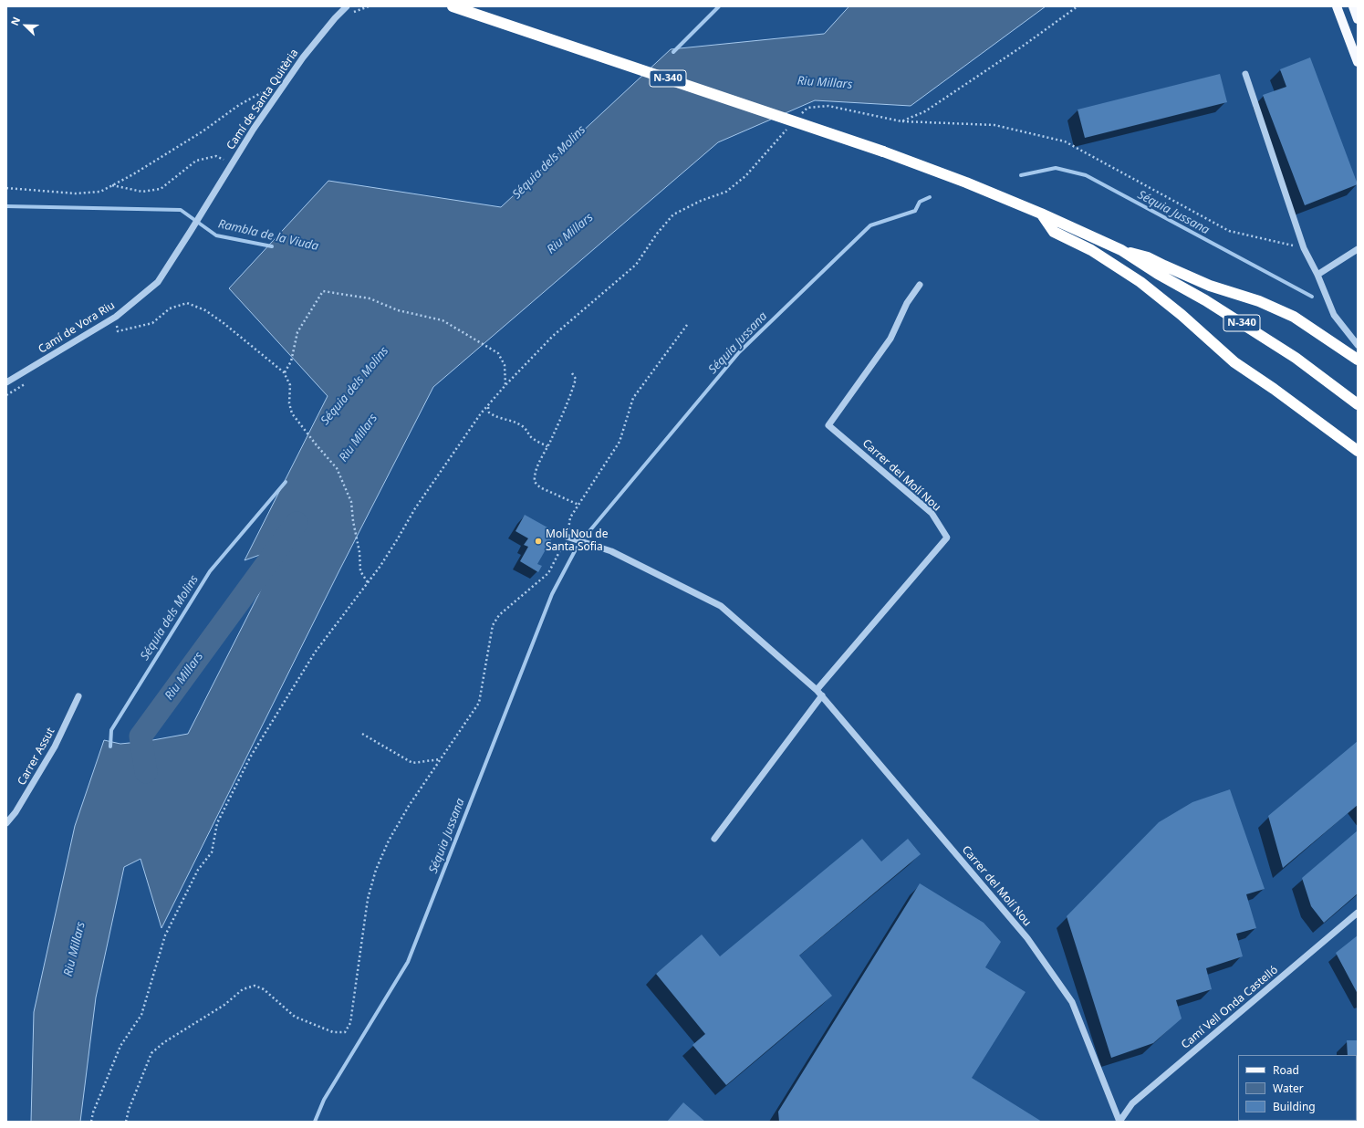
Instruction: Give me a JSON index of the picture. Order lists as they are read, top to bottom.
{
  "streets": {
    "highway": ["N-340"],
    "street": [
      "Camí de Santa Quitèria",
      "Camí de Vora Riu",
      "Carrer del Molí Nou",
      "Carrer Assut",
      "Camí Vell Onda Castelló"
    ]
  },
  "crossings": [
    ["Camí de Santa Quitèria", "Camí de Vora Riu"],
    ["Carrer del Molí Nou", "Camí Vell Onda Castelló"]
  ],
  "water": [
    "Riu Millars",
    "Séquia dels Molins",
    "Séquia Jussana",
    "Rambla de la Viuda"
  ],
  "places": ["Molí Nou de Santa Sofia"],
  "legend": ["Road", "Water", "Building"],
  "north": "top left"
}
